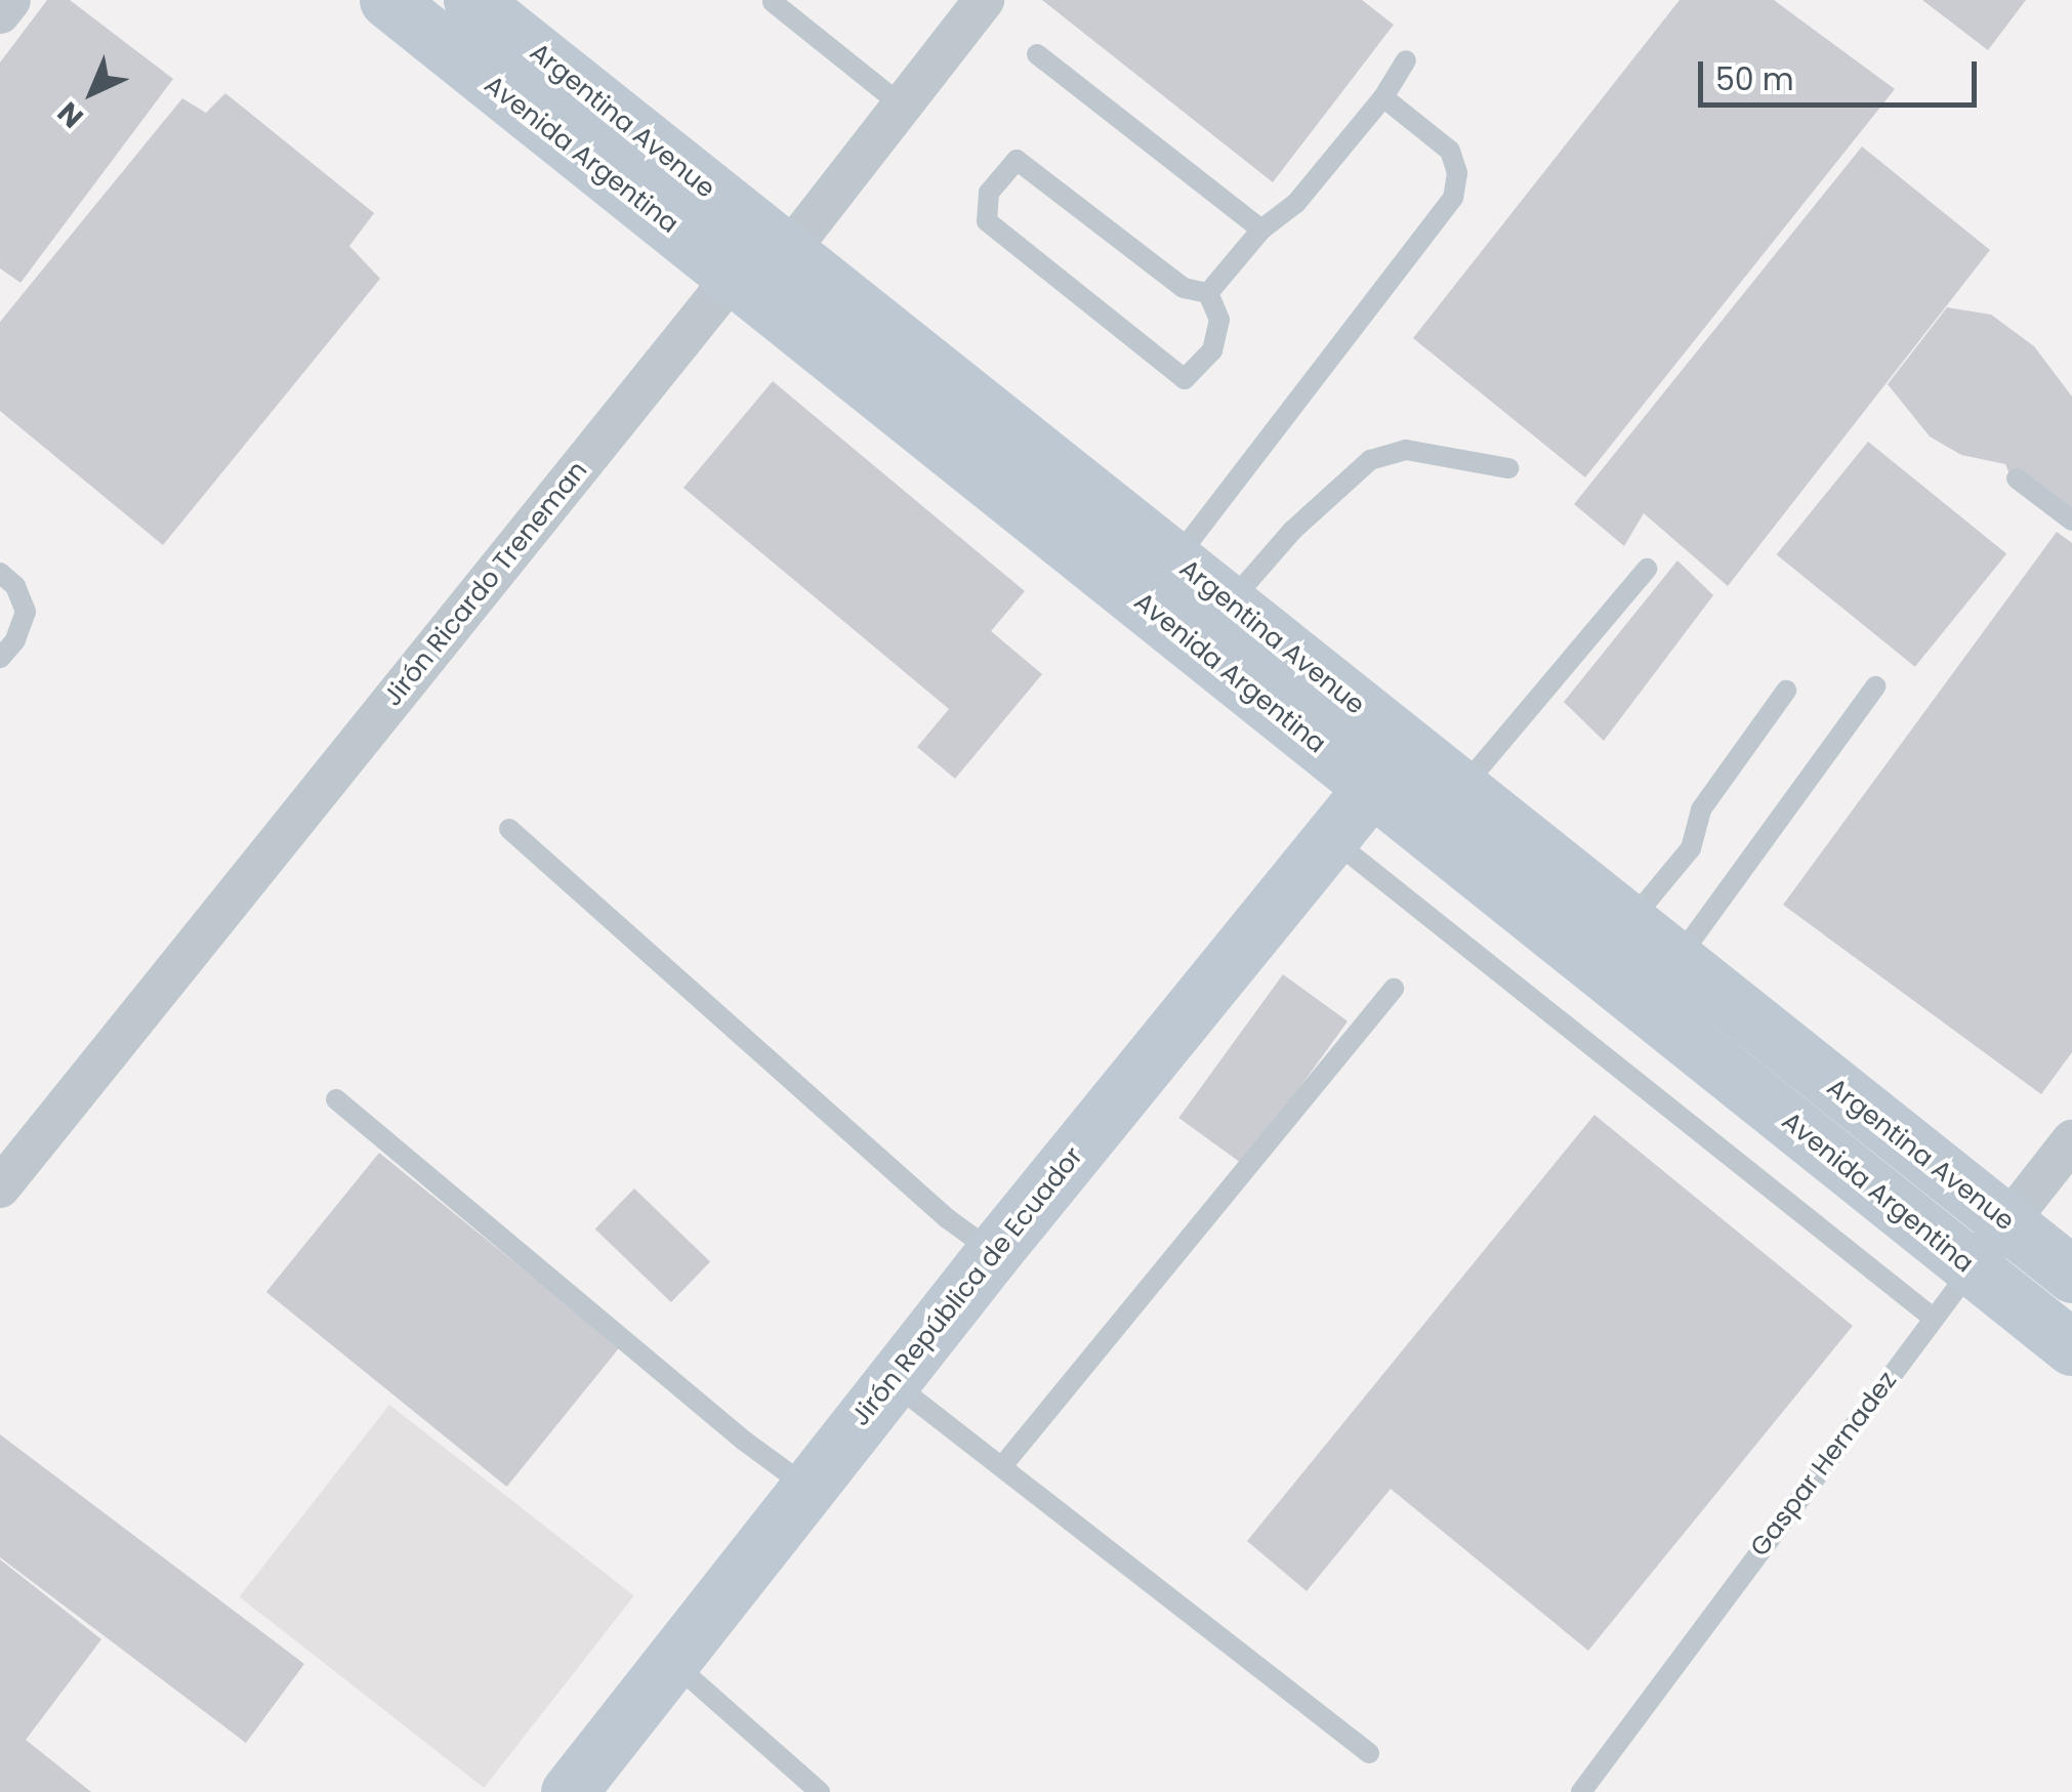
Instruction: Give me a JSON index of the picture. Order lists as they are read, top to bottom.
{
  "streets": {
    "main road": ["Argentina Avenue", "Avenida Argentina", "Jirón República de Ecuador"],
    "street": ["Jirón Ricardo Treneman", "Gaspar Hernadez"]
  },
  "crossings": [
    ["Argentina Avenue", "Avenida Argentina"],
    ["Argentina Avenue", "Jirón Ricardo Treneman"],
    ["Argentina Avenue", "Jirón República de Ecuador"],
    ["Argentina Avenue", "Gaspar Hernadez"],
    ["Avenida Argentina", "Jirón Ricardo Treneman"],
    ["Avenida Argentina", "Jirón República de Ecuador"],
    ["Avenida Argentina", "Gaspar Hernadez"]
  ],
  "scale_bar": "50 m",
  "north": "bottom left"
}
